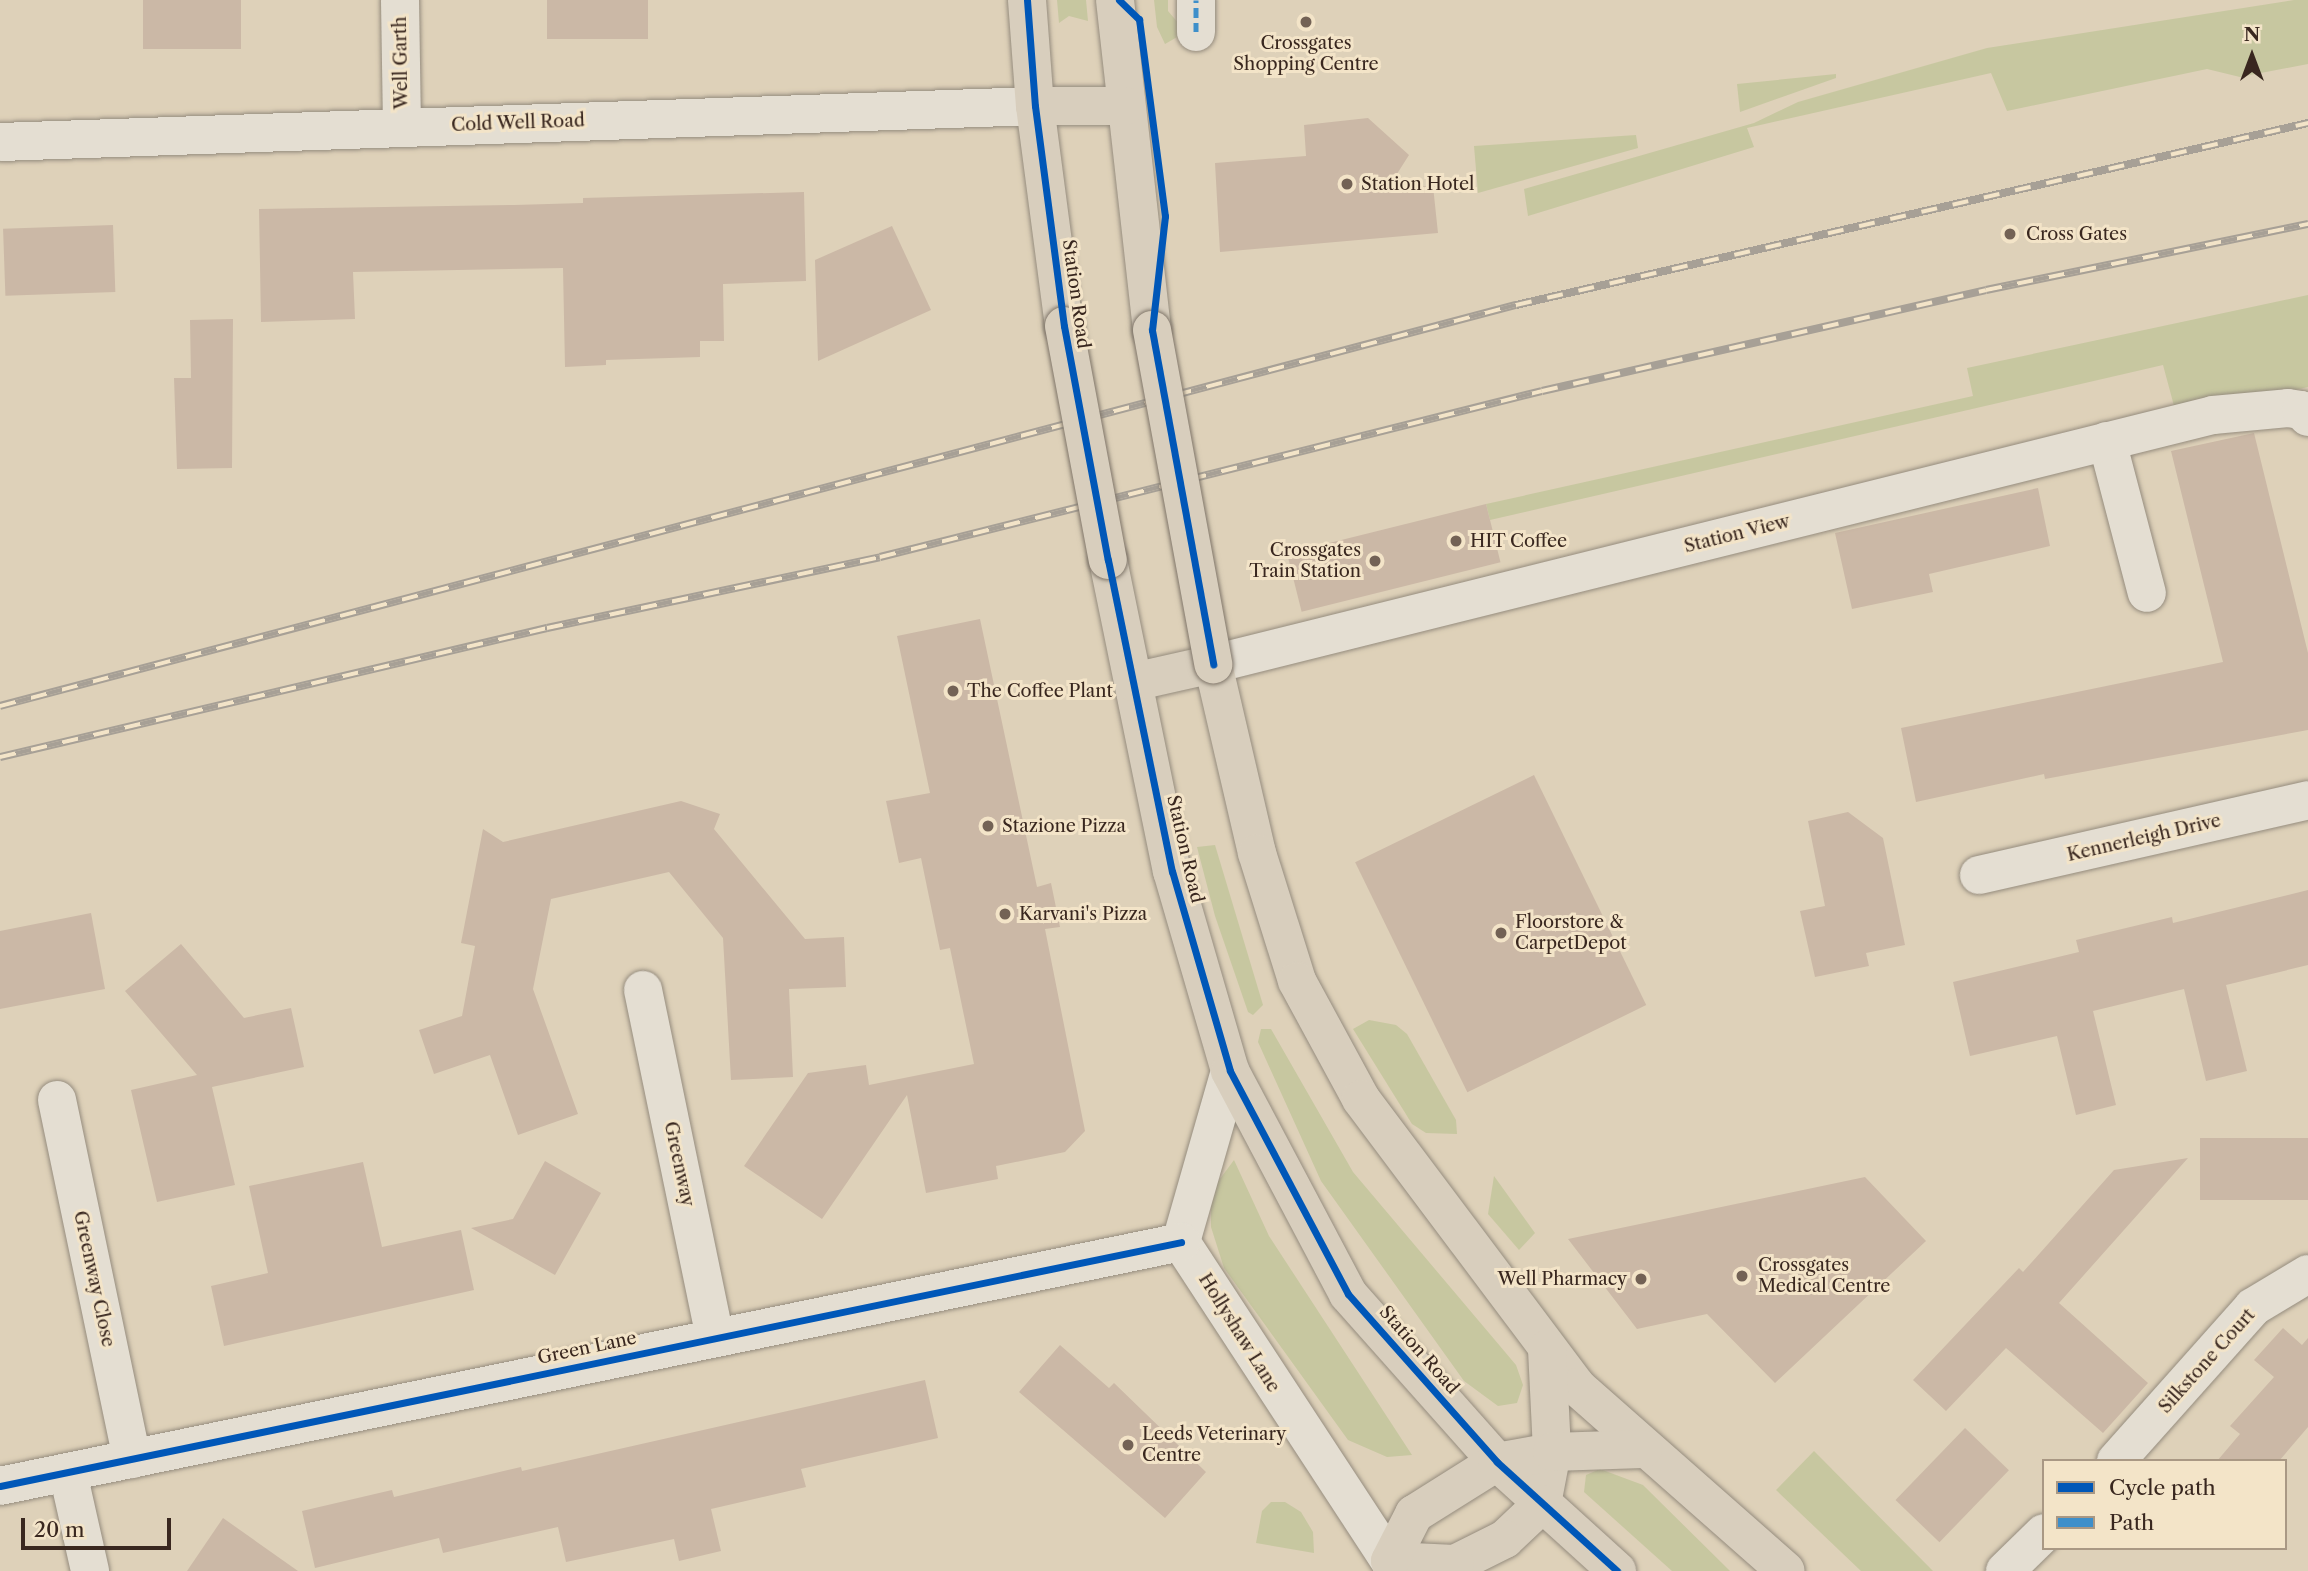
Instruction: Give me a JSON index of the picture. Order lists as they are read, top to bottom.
{
  "streets": {
    "main road": ["Station Road"],
    "street": [
      "Well Garth",
      "Cold Well Road",
      "Station View",
      "Kennerleigh Drive",
      "Greenway",
      "Greenway Close",
      "Hollyshaw Lane",
      "Green Lane",
      "Silkstone Court"
    ]
  },
  "crossings": [
    ["Well Garth", "Cold Well Road"],
    ["Cold Well Road", "Station Road"],
    ["Greenway", "Green Lane"],
    ["Greenway Close", "Green Lane"],
    ["Hollyshaw Lane", "Green Lane"]
  ],
  "places": [
    "Crossgates Shopping Centre",
    "Station Hotel",
    "Cross Gates",
    "HIT Coffee",
    "Crossgates Train Station",
    "The Coffee Plant",
    "Stazione Pizza",
    "Karvani's Pizza",
    "Floorstore & CarpetDepot",
    "Crossgates Medical Centre",
    "Well Pharmacy",
    "Leeds Veterinary Centre"
  ],
  "legend": ["Cycle path", "Path"],
  "scale_bar": "20 m",
  "north": "top"
}
